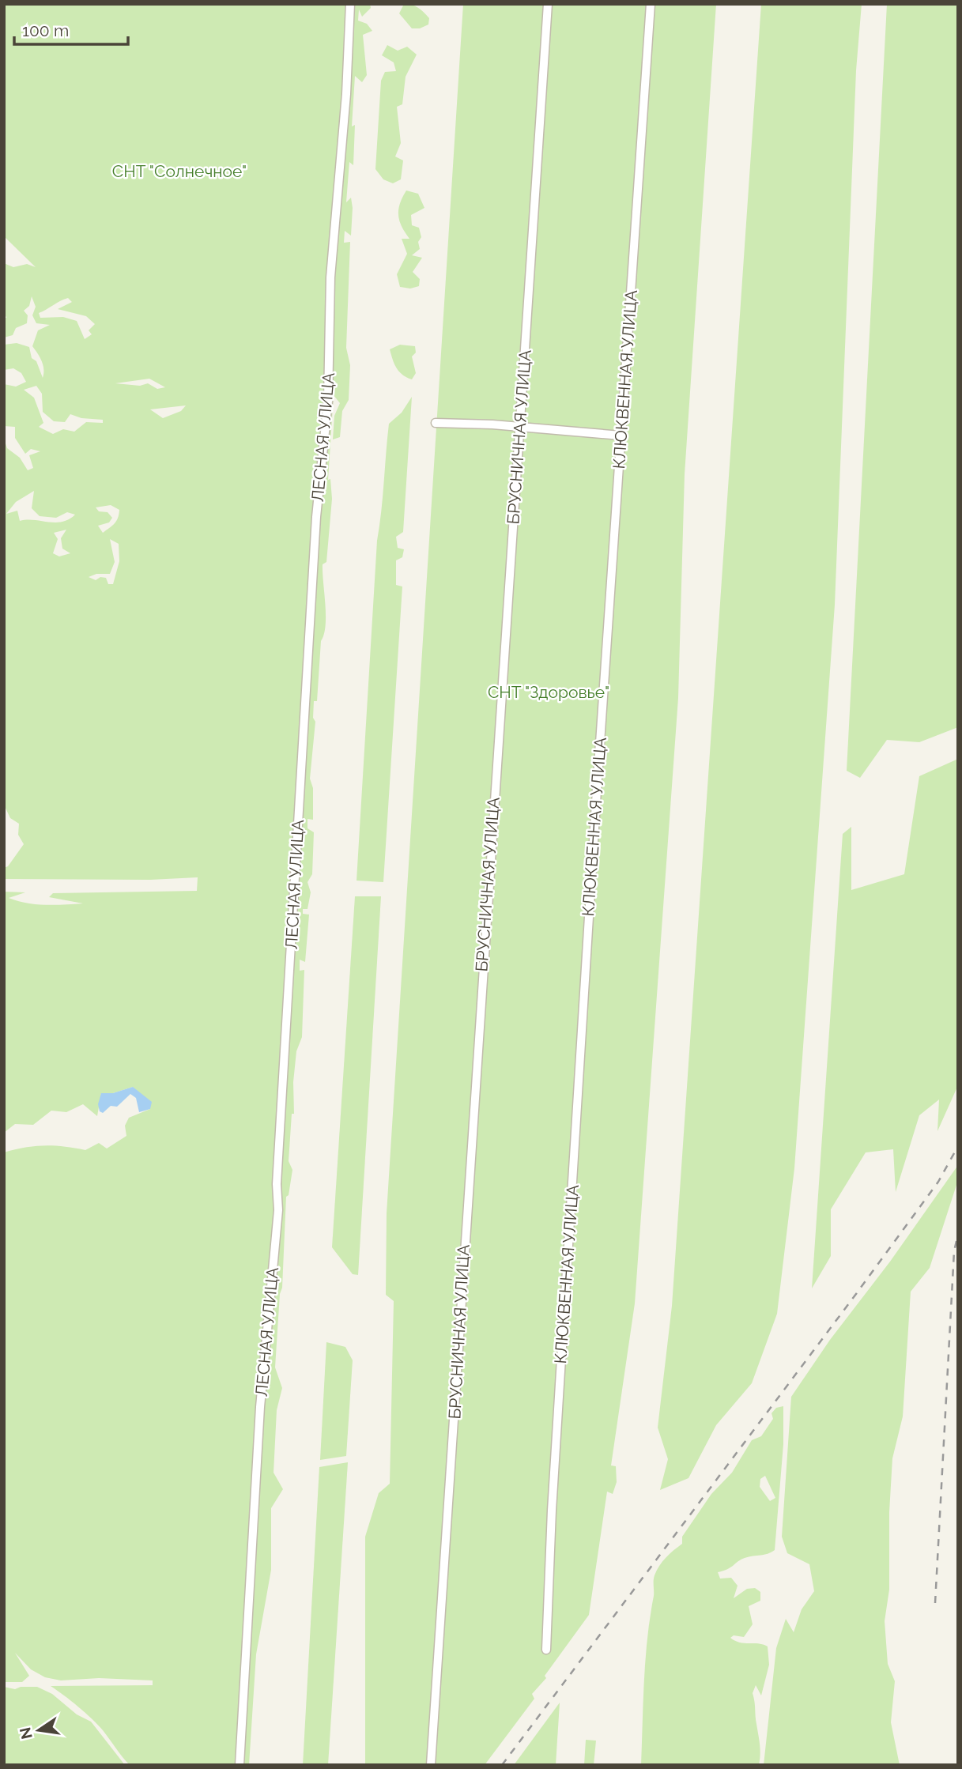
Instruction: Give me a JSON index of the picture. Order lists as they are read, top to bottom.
{
  "streets": {
    "street": ["КЛЮКВЕННАЯ УЛИЦА", "ЛЕСНАЯ УЛИЦА", "БРУСНИЧНАЯ УЛИЦА"]
  },
  "parks": ["СНТ \"Солнечное\"", "СНТ \"Здоровье\""],
  "scale_bar": "100 m",
  "north": "left"
}
